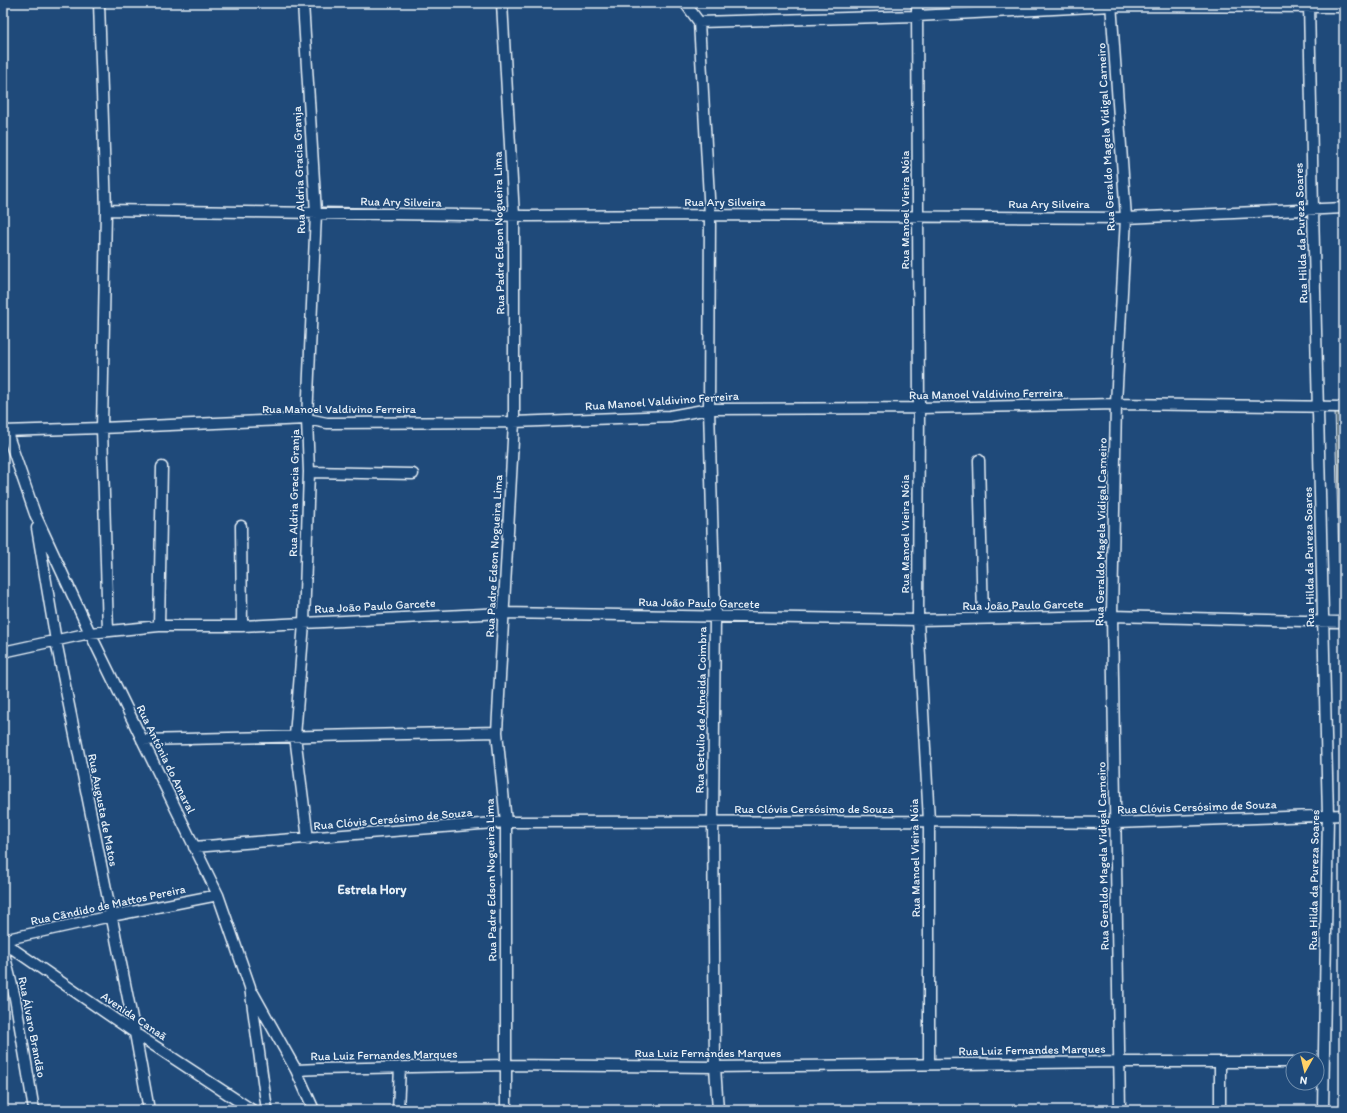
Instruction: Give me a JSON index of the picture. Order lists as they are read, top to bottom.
{
  "streets": {
    "street": [
      "Rua Geraldo Magela Vidigal Carneiro",
      "Rua Aldria Gracia Granja",
      "Rua Ary Silveira",
      "Rua Manoel Vieira Nóia",
      "Rua Padre Edson Nogueira Lima",
      "Rua Hilda da Pureza Soares",
      "Rua Manoel Valdivino Ferreira",
      "Rua João Paulo Garcete",
      "Rua Getulio de Almeida Coimbra",
      "Rua Antônia do Amaral",
      "Rua Clóvis Cersósimo de Souza",
      "Rua Augusta de Matos",
      "Rua Cãndido de Mattos Pereira",
      "Avenida Canaã",
      "Rua Álvaro Brandão",
      "Rua Luiz Fernandes Marques"
    ]
  },
  "crossings": [
    ["Rua Geraldo Magela Vidigal Carneiro", "Rua Ary Silveira"],
    ["Rua Geraldo Magela Vidigal Carneiro", "Rua Manoel Valdivino Ferreira"],
    ["Rua Geraldo Magela Vidigal Carneiro", "Rua João Paulo Garcete"],
    ["Rua Geraldo Magela Vidigal Carneiro", "Rua Clóvis Cersósimo de Souza"],
    ["Rua Geraldo Magela Vidigal Carneiro", "Rua Luiz Fernandes Marques"],
    ["Rua Aldria Gracia Granja", "Rua Ary Silveira"],
    ["Rua Aldria Gracia Granja", "Rua Manoel Valdivino Ferreira"],
    ["Rua Aldria Gracia Granja", "Rua João Paulo Garcete"],
    ["Rua Aldria Gracia Granja", "Rua Clóvis Cersósimo de Souza"],
    ["Rua Ary Silveira", "Rua Manoel Vieira Nóia"],
    ["Rua Ary Silveira", "Rua Padre Edson Nogueira Lima"],
    ["Rua Ary Silveira", "Rua Hilda da Pureza Soares"],
    ["Rua Ary Silveira", "Rua Getulio de Almeida Coimbra"],
    ["Rua Manoel Vieira Nóia", "Rua Manoel Valdivino Ferreira"],
    ["Rua Manoel Vieira Nóia", "Rua João Paulo Garcete"],
    ["Rua Manoel Vieira Nóia", "Rua Clóvis Cersósimo de Souza"],
    ["Rua Manoel Vieira Nóia", "Rua Luiz Fernandes Marques"],
    ["Rua Padre Edson Nogueira Lima", "Rua Manoel Valdivino Ferreira"],
    ["Rua Padre Edson Nogueira Lima", "Rua João Paulo Garcete"],
    ["Rua Padre Edson Nogueira Lima", "Rua Clóvis Cersósimo de Souza"],
    ["Rua Padre Edson Nogueira Lima", "Rua Luiz Fernandes Marques"],
    ["Rua Hilda da Pureza Soares", "Rua Manoel Valdivino Ferreira"],
    ["Rua Hilda da Pureza Soares", "Rua João Paulo Garcete"],
    ["Rua Hilda da Pureza Soares", "Rua Clóvis Cersósimo de Souza"],
    ["Rua Manoel Valdivino Ferreira", "Rua Getulio de Almeida Coimbra"],
    ["Rua Manoel Valdivino Ferreira", "Rua Antônia do Amaral"],
    ["Rua João Paulo Garcete", "Rua Getulio de Almeida Coimbra"],
    ["Rua João Paulo Garcete", "Rua Antônia do Amaral"],
    ["Rua João Paulo Garcete", "Rua Augusta de Matos"],
    ["Rua Getulio de Almeida Coimbra", "Rua Clóvis Cersósimo de Souza"],
    ["Rua Getulio de Almeida Coimbra", "Rua Luiz Fernandes Marques"],
    ["Rua Antônia do Amaral", "Rua Clóvis Cersósimo de Souza"],
    ["Rua Antônia do Amaral", "Rua Augusta de Matos"],
    ["Rua Antônia do Amaral", "Rua Cãndido de Mattos Pereira"],
    ["Rua Augusta de Matos", "Rua Cãndido de Mattos Pereira"],
    ["Rua Augusta de Matos", "Avenida Canaã"],
    ["Rua Cãndido de Mattos Pereira", "Avenida Canaã"]
  ],
  "districts": ["Estrela Hory"],
  "north": "bottom"
}
